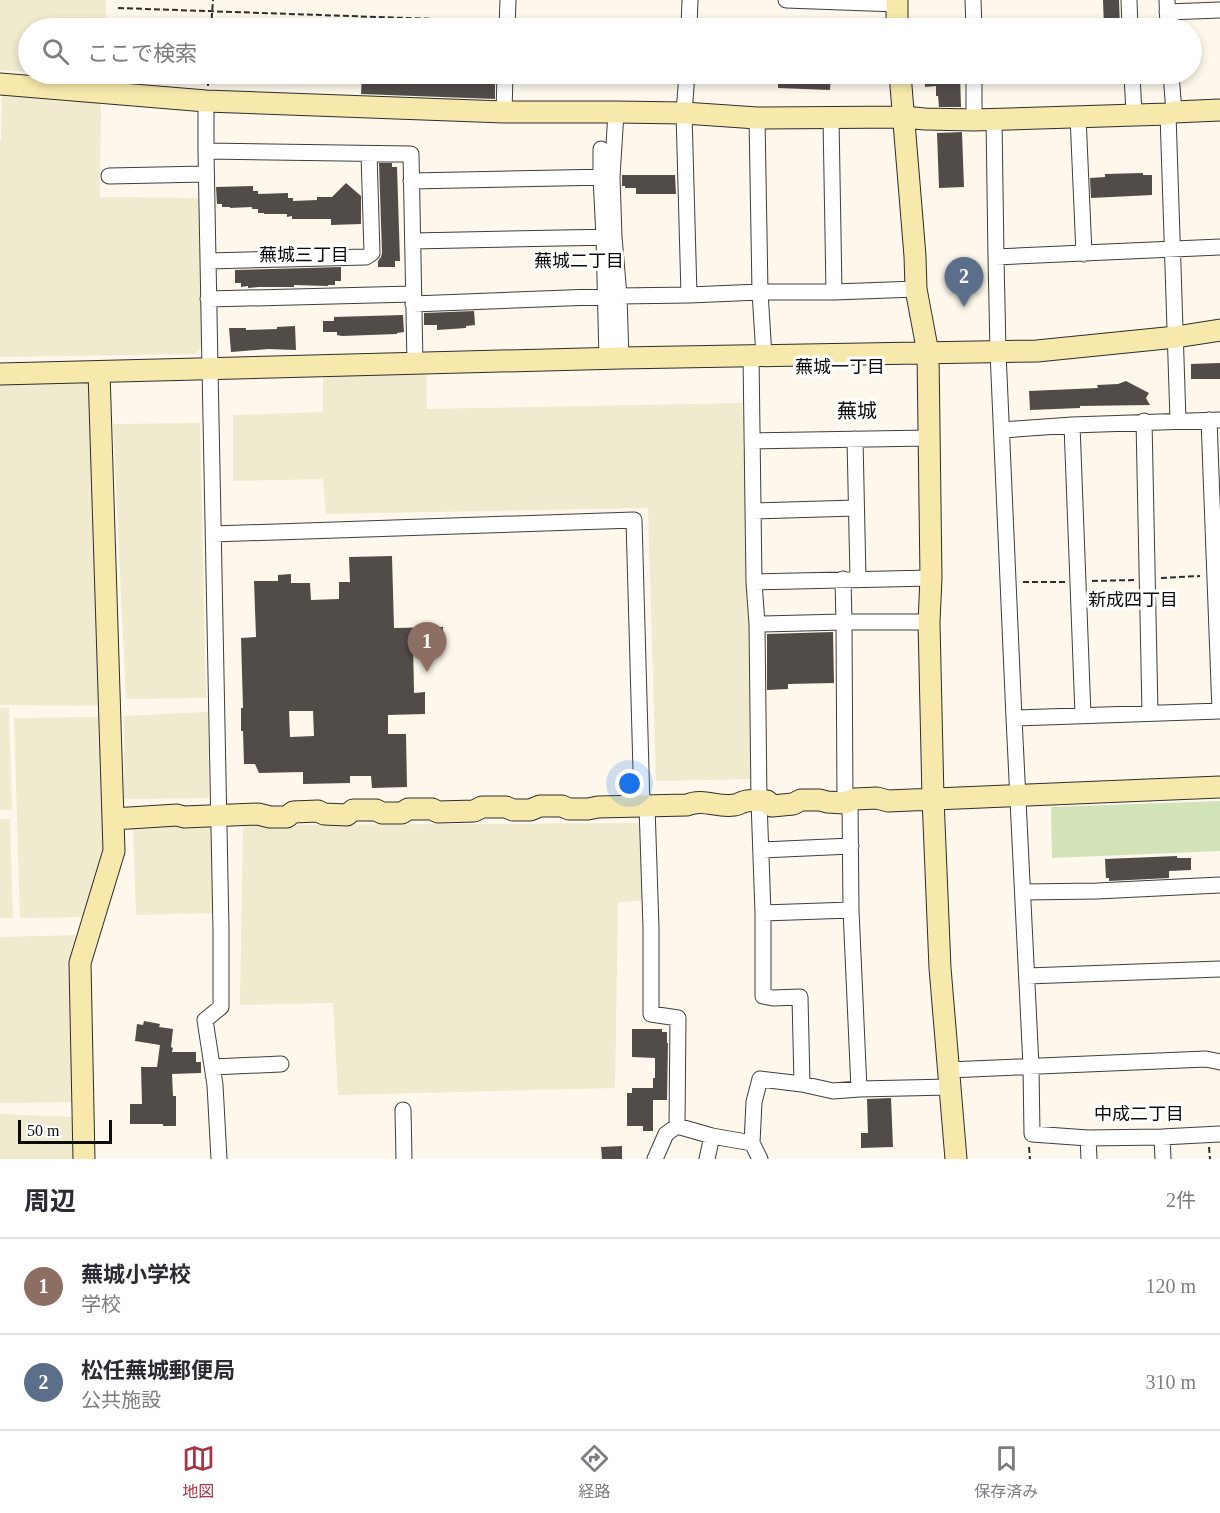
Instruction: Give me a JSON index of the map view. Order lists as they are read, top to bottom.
{
  "districts": [
    "蕪城三丁目",
    "蕪城二丁目",
    "蕪城一丁目",
    "蕪城",
    "新成四丁目",
    "中成二丁目"
  ],
  "scale_bar": "50 m",
  "page": {
    "search": "ここで検索",
    "pins": ["2", "1"],
    "scale": "50 m",
    "heading": ["周辺", "2件"],
    "list": [
      {
        "mark": "1",
        "name": "蕪城小学校",
        "note": "学校",
        "value": "120 m"
      },
      {
        "mark": "2",
        "name": "松任蕪城郵便局",
        "note": "公共施設",
        "value": "310 m"
      }
    ],
    "nav": ["地図", "経路", "保存済み"]
  }
}
